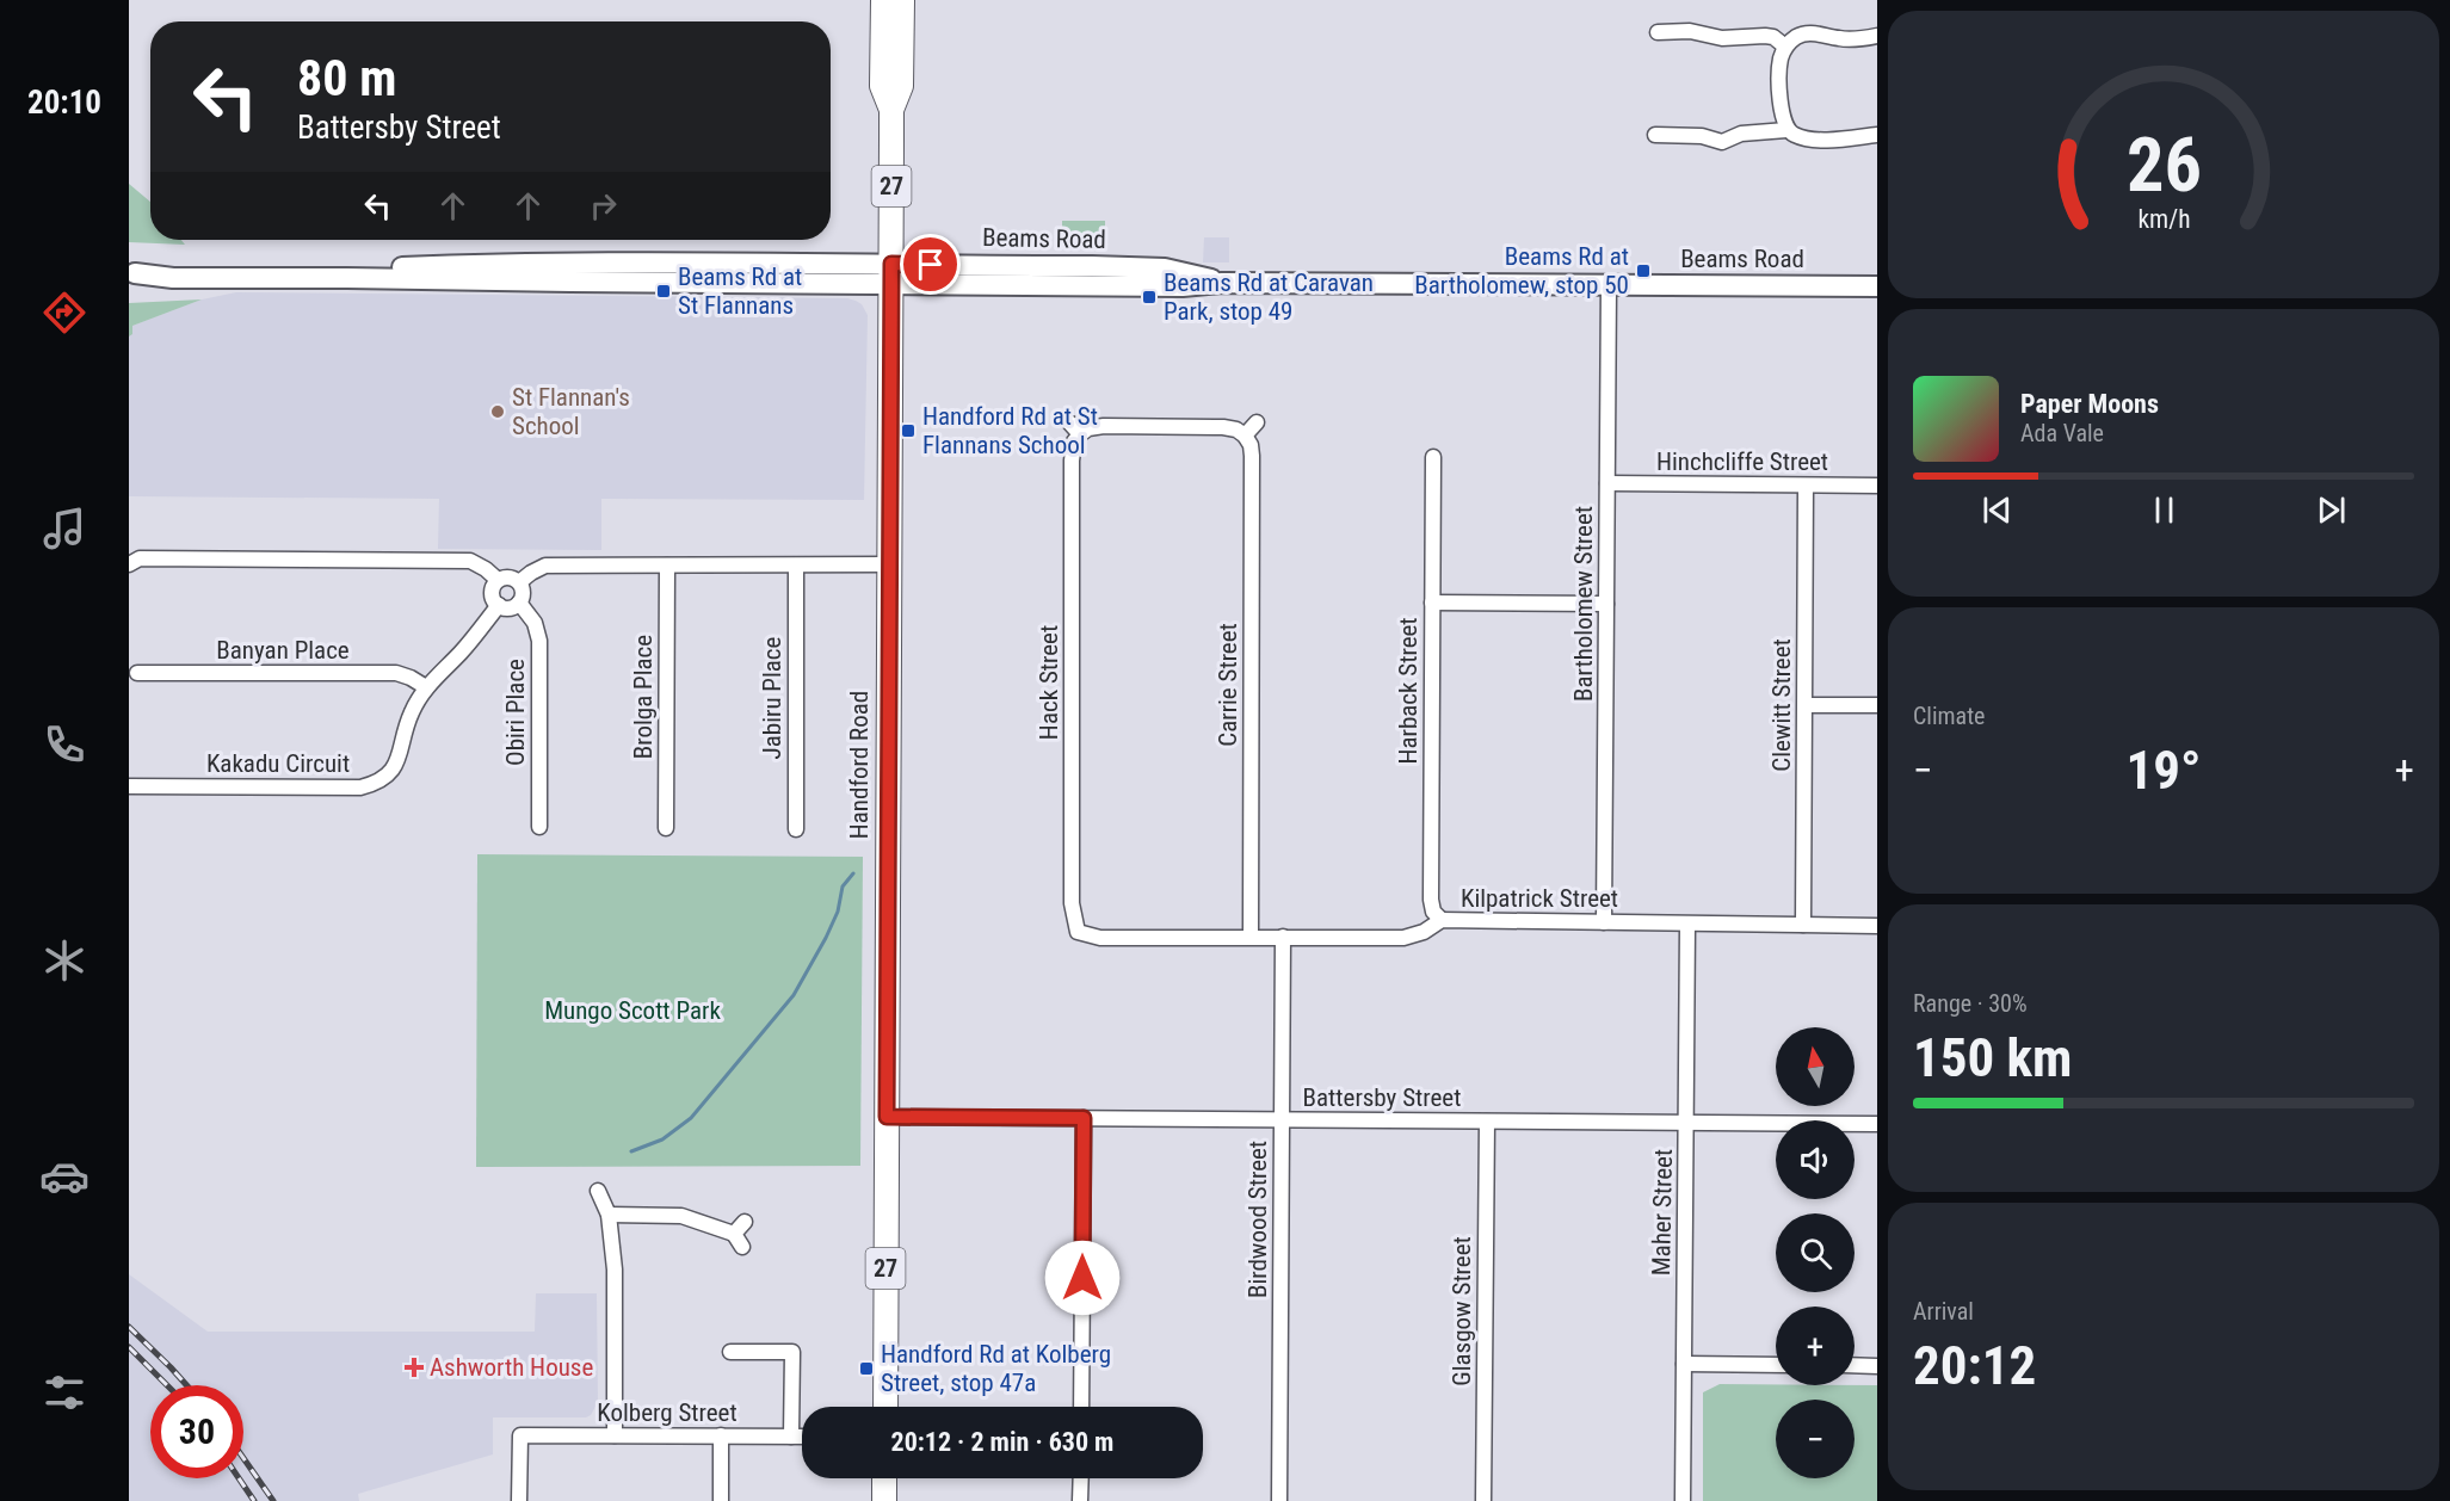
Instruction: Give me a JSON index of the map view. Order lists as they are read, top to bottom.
{
  "streets": {
    "main road": ["27", "Beams Road", "Handford Road"],
    "street": [
      "Hinchcliffe Street",
      "Bartholomew Street",
      "Banyan Place",
      "Hack Street",
      "Carrie Street",
      "Harback Street",
      "Brolga Place",
      "Jabiru Place",
      "Clewitt Street",
      "Obiri Place",
      "Kakadu Circuit",
      "Kilpatrick Street",
      "Battersby Street",
      "Maher Street",
      "Birdwood Street",
      "Glasgow Street",
      "Kolberg Street"
    ]
  },
  "crossings": [
    ["Beams Road", "Bartholomew Street"],
    ["Beams Road", "Handford Road"],
    ["Hinchcliffe Street", "Bartholomew Street"],
    ["Hinchcliffe Street", "Clewitt Street"],
    ["Bartholomew Street", "Kilpatrick Street"],
    ["Banyan Place", "Kakadu Circuit"],
    ["Hack Street", "Carrie Street"],
    ["Hack Street", "Kilpatrick Street"],
    ["Carrie Street", "Kilpatrick Street"],
    ["Harback Street", "Kilpatrick Street"],
    ["Clewitt Street", "Kilpatrick Street"],
    ["Obiri Place", "Kakadu Circuit"],
    ["Handford Road", "Battersby Street"],
    ["Kilpatrick Street", "Maher Street"],
    ["Kilpatrick Street", "Birdwood Street"],
    ["Battersby Street", "Maher Street"],
    ["Battersby Street", "Birdwood Street"],
    ["Battersby Street", "Glasgow Street"]
  ],
  "parks": ["Mungo Scott Park"],
  "places": {
    "transit": [
      "Beams Rd at Bartholomew, stop 50",
      "Beams Rd at St Flannans",
      "Beams Rd at Caravan Park, stop 49",
      "Handford Rd at St Flannans School",
      "Handford Rd at Kolberg Street, stop 47a"
    ],
    "other": ["St Flannan's School"],
    "health": ["Ashworth House"]
  },
  "north": "top",
  "page": {
    "tabs": "20:10",
    "turn": ["80 m", "Battersby Street"],
    "song": ["Paper Moons", "Ada Vale"],
    "tile": [
      "Climate",
      ["Range · 30%", "150 km"],
      ["Arrival", "20:12"]
    ],
    "heat": ["−", "19°", "+"],
    "map_buttons": ["+", "−"],
    "limit": "30",
    "trip": "20:12 · 2 min · 630 m",
    "gauge": ["26", "km/h"]
  }
}
